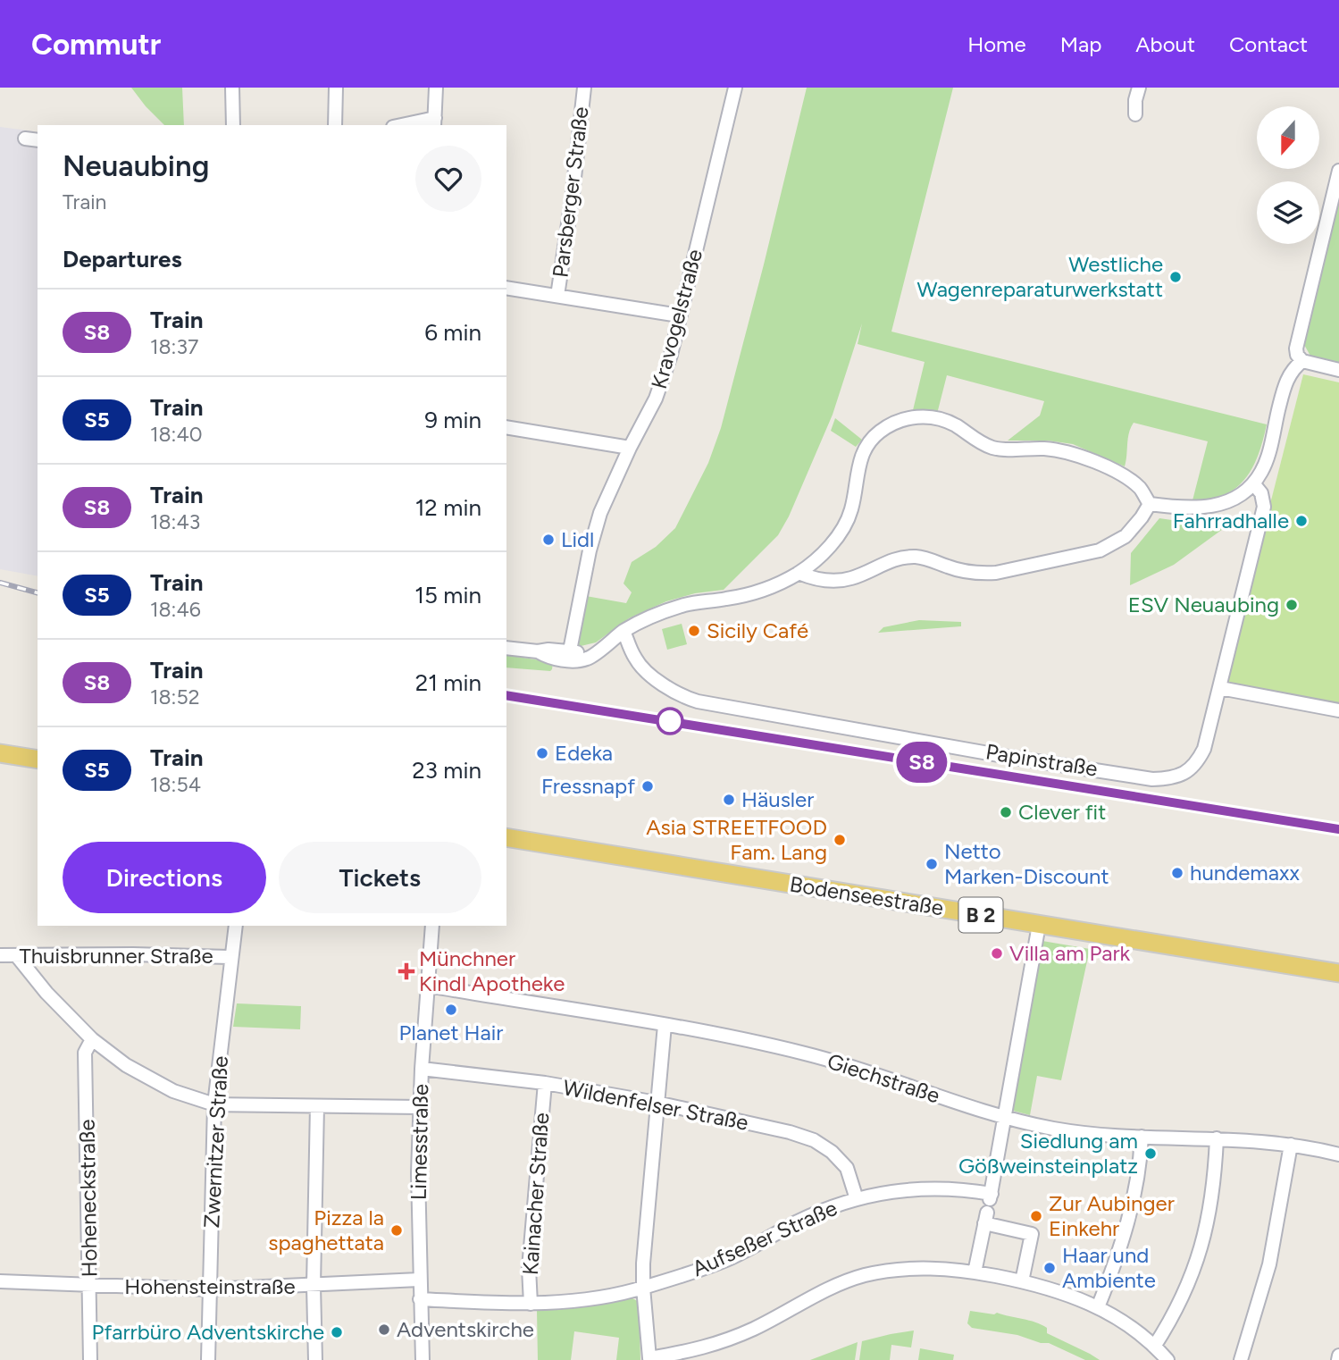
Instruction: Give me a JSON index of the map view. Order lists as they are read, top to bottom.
{
  "streets": {
    "main road": ["Bodenseestraße", "B 2"],
    "street": [
      "Parsberger Straße",
      "Kravogelstraße",
      "Papinstraße",
      "Thuisbrunner Straße",
      "Giechstraße",
      "Wildenfelser Straße",
      "Zwernitzer Straße",
      "Limesstraße",
      "Kainacher Straße",
      "Hoheneckstraße",
      "Aufseßer Straße",
      "Hohensteinstraße"
    ]
  },
  "crossings": [
    ["Thuisbrunner Straße", "Zwernitzer Straße"],
    ["Giechstraße", "Limesstraße"],
    ["Giechstraße", "Aufseßer Straße"],
    ["Wildenfelser Straße", "Limesstraße"],
    ["Wildenfelser Straße", "Kainacher Straße"],
    ["Wildenfelser Straße", "Aufseßer Straße"],
    ["Zwernitzer Straße", "Hohensteinstraße"],
    ["Limesstraße", "Aufseßer Straße"],
    ["Limesstraße", "Hohensteinstraße"],
    ["Kainacher Straße", "Aufseßer Straße"],
    ["Hoheneckstraße", "Hohensteinstraße"]
  ],
  "places": {
    "other": [
      "Westliche Wagenreparaturwerkstatt",
      "Fahrradhalle",
      "Lidl",
      "ESV Neuaubing",
      "Sicily Café",
      "Edeka",
      "Fressnapf",
      "Häusler",
      "Clever fit",
      "Asia STREETFOOD Fam. Lang",
      "Netto Marken-Discount",
      "hundemaxx",
      "Villa am Park",
      "Planet Hair",
      "Siedlung am Gößweinsteinplatz",
      "Zur Aubinger Einkehr",
      "Pizza la spaghettata",
      "Haar und Ambiente",
      "Adventskirche",
      "Pfarrbüro Adventskirche"
    ],
    "health": ["Münchner Kindl Apotheke"]
  },
  "north": "bottom",
  "page": {
    "header": "Commutr",
    "nav": [
      "Home",
      "Map",
      "About",
      "Contact"
    ],
    "on_map": "S8",
    "heading": [
      ["Neuaubing", "Train"],
      "Departures"
    ],
    "list": [
      {
        "mark": "S8",
        "name": "Train",
        "note": "18:37",
        "value": "6 min"
      },
      {
        "mark": "S5",
        "name": "Train",
        "note": "18:40",
        "value": "9 min"
      },
      {
        "mark": "S8",
        "name": "Train",
        "note": "18:43",
        "value": "12 min"
      },
      {
        "mark": "S5",
        "name": "Train",
        "note": "18:46",
        "value": "15 min"
      },
      {
        "mark": "S8",
        "name": "Train",
        "note": "18:52",
        "value": "21 min"
      },
      {
        "mark": "S5",
        "name": "Train",
        "note": "18:54",
        "value": "23 min"
      }
    ],
    "buttons": ["Directions", "Tickets"]
  }
}
